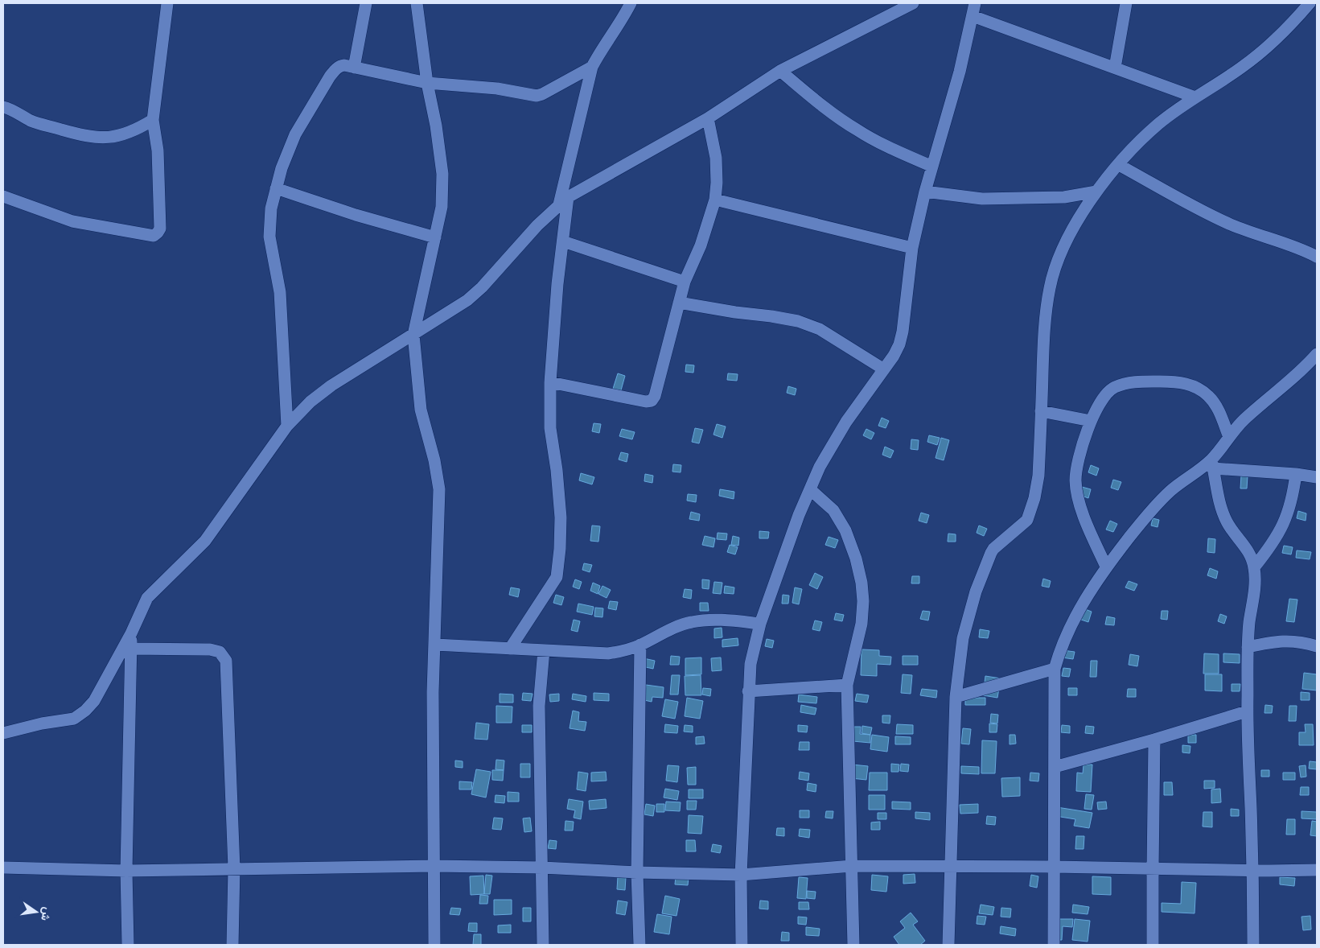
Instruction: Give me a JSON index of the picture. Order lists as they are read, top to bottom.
{
  "north": "right"
}
